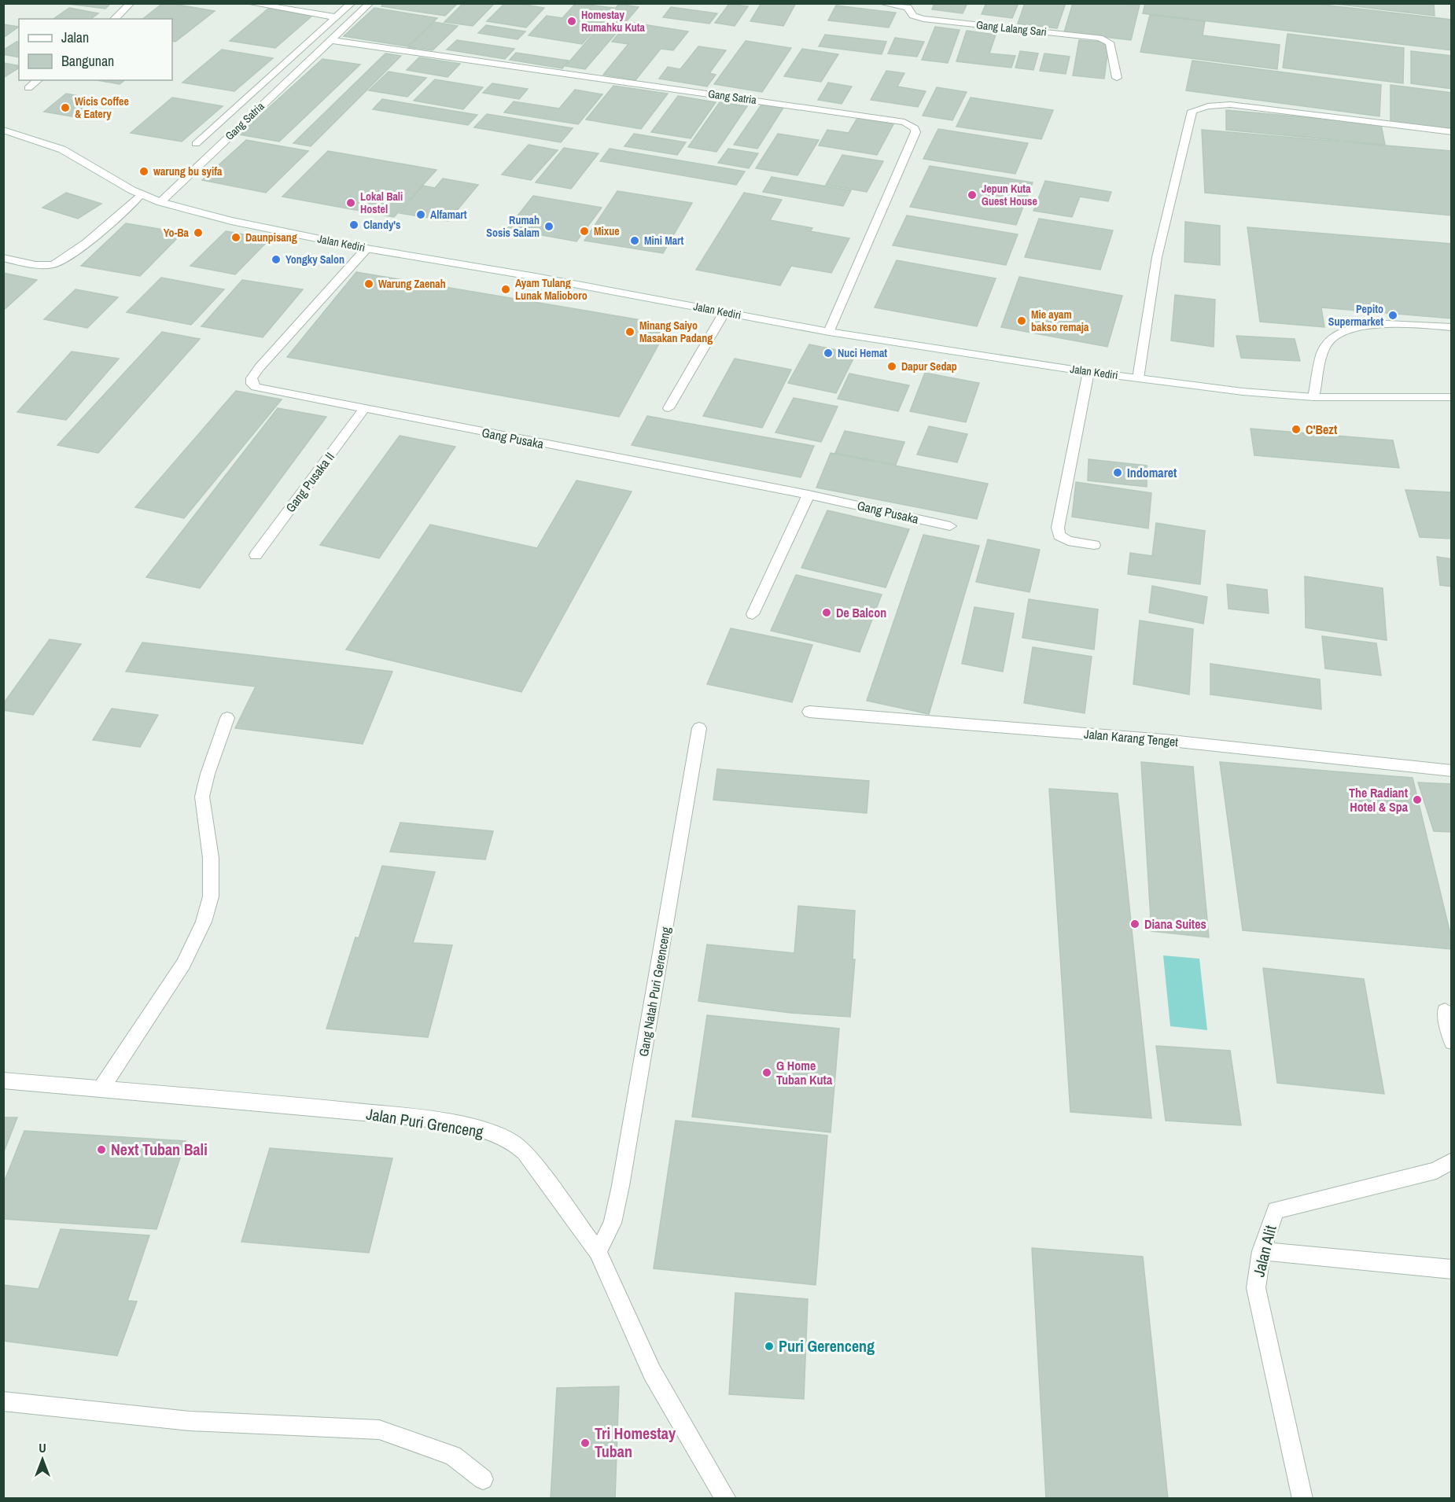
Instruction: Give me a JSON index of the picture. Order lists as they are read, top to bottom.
{
  "streets": {
    "street": [
      "Gang Lalang Sari",
      "Gang Satria",
      "Jalan Kediri",
      "Gang Pusaka",
      "Gang Pusaka II",
      "Jalan Karang Tenget",
      "Gang Natah Puri Gerenceng",
      "Jalan Puri Grenceng",
      "Jalan Alit"
    ]
  },
  "crossings": [
    ["Gang Satria", "Jalan Kediri"],
    ["Jalan Kediri", "Gang Pusaka"],
    ["Gang Pusaka", "Gang Pusaka II"],
    ["Gang Natah Puri Gerenceng", "Jalan Puri Grenceng"]
  ],
  "places": [
    "Homestay Rumahku Kuta",
    "Wicis Coffee & Eatery",
    "warung bu syifa",
    "Jepun Kuta Guest House",
    "Lokal Bali Hostel",
    "Alfamart",
    "Clandy's",
    "Rumah Sosis Salam",
    "Mixue",
    "Yo-Ba",
    "Daunpisang",
    "Mini Mart",
    "Yongky Salon",
    "Warung Zaenah",
    "Ayam Tulang Lunak Malioboro",
    "Pepito Supermarket",
    "Mie ayam bakso remaja",
    "Minang Saiyo Masakan Padang",
    "Nuci Hemat",
    "Dapur Sedap",
    "C'Bezt",
    "Indomaret",
    "De Balcon",
    "The Radiant Hotel & Spa",
    "Diana Suites",
    "G Home Tuban Kuta",
    "Next Tuban Bali",
    "Puri Gerenceng",
    "Tri Homestay Tuban"
  ],
  "legend": ["Jalan", "Bangunan"],
  "north": "top"
}
